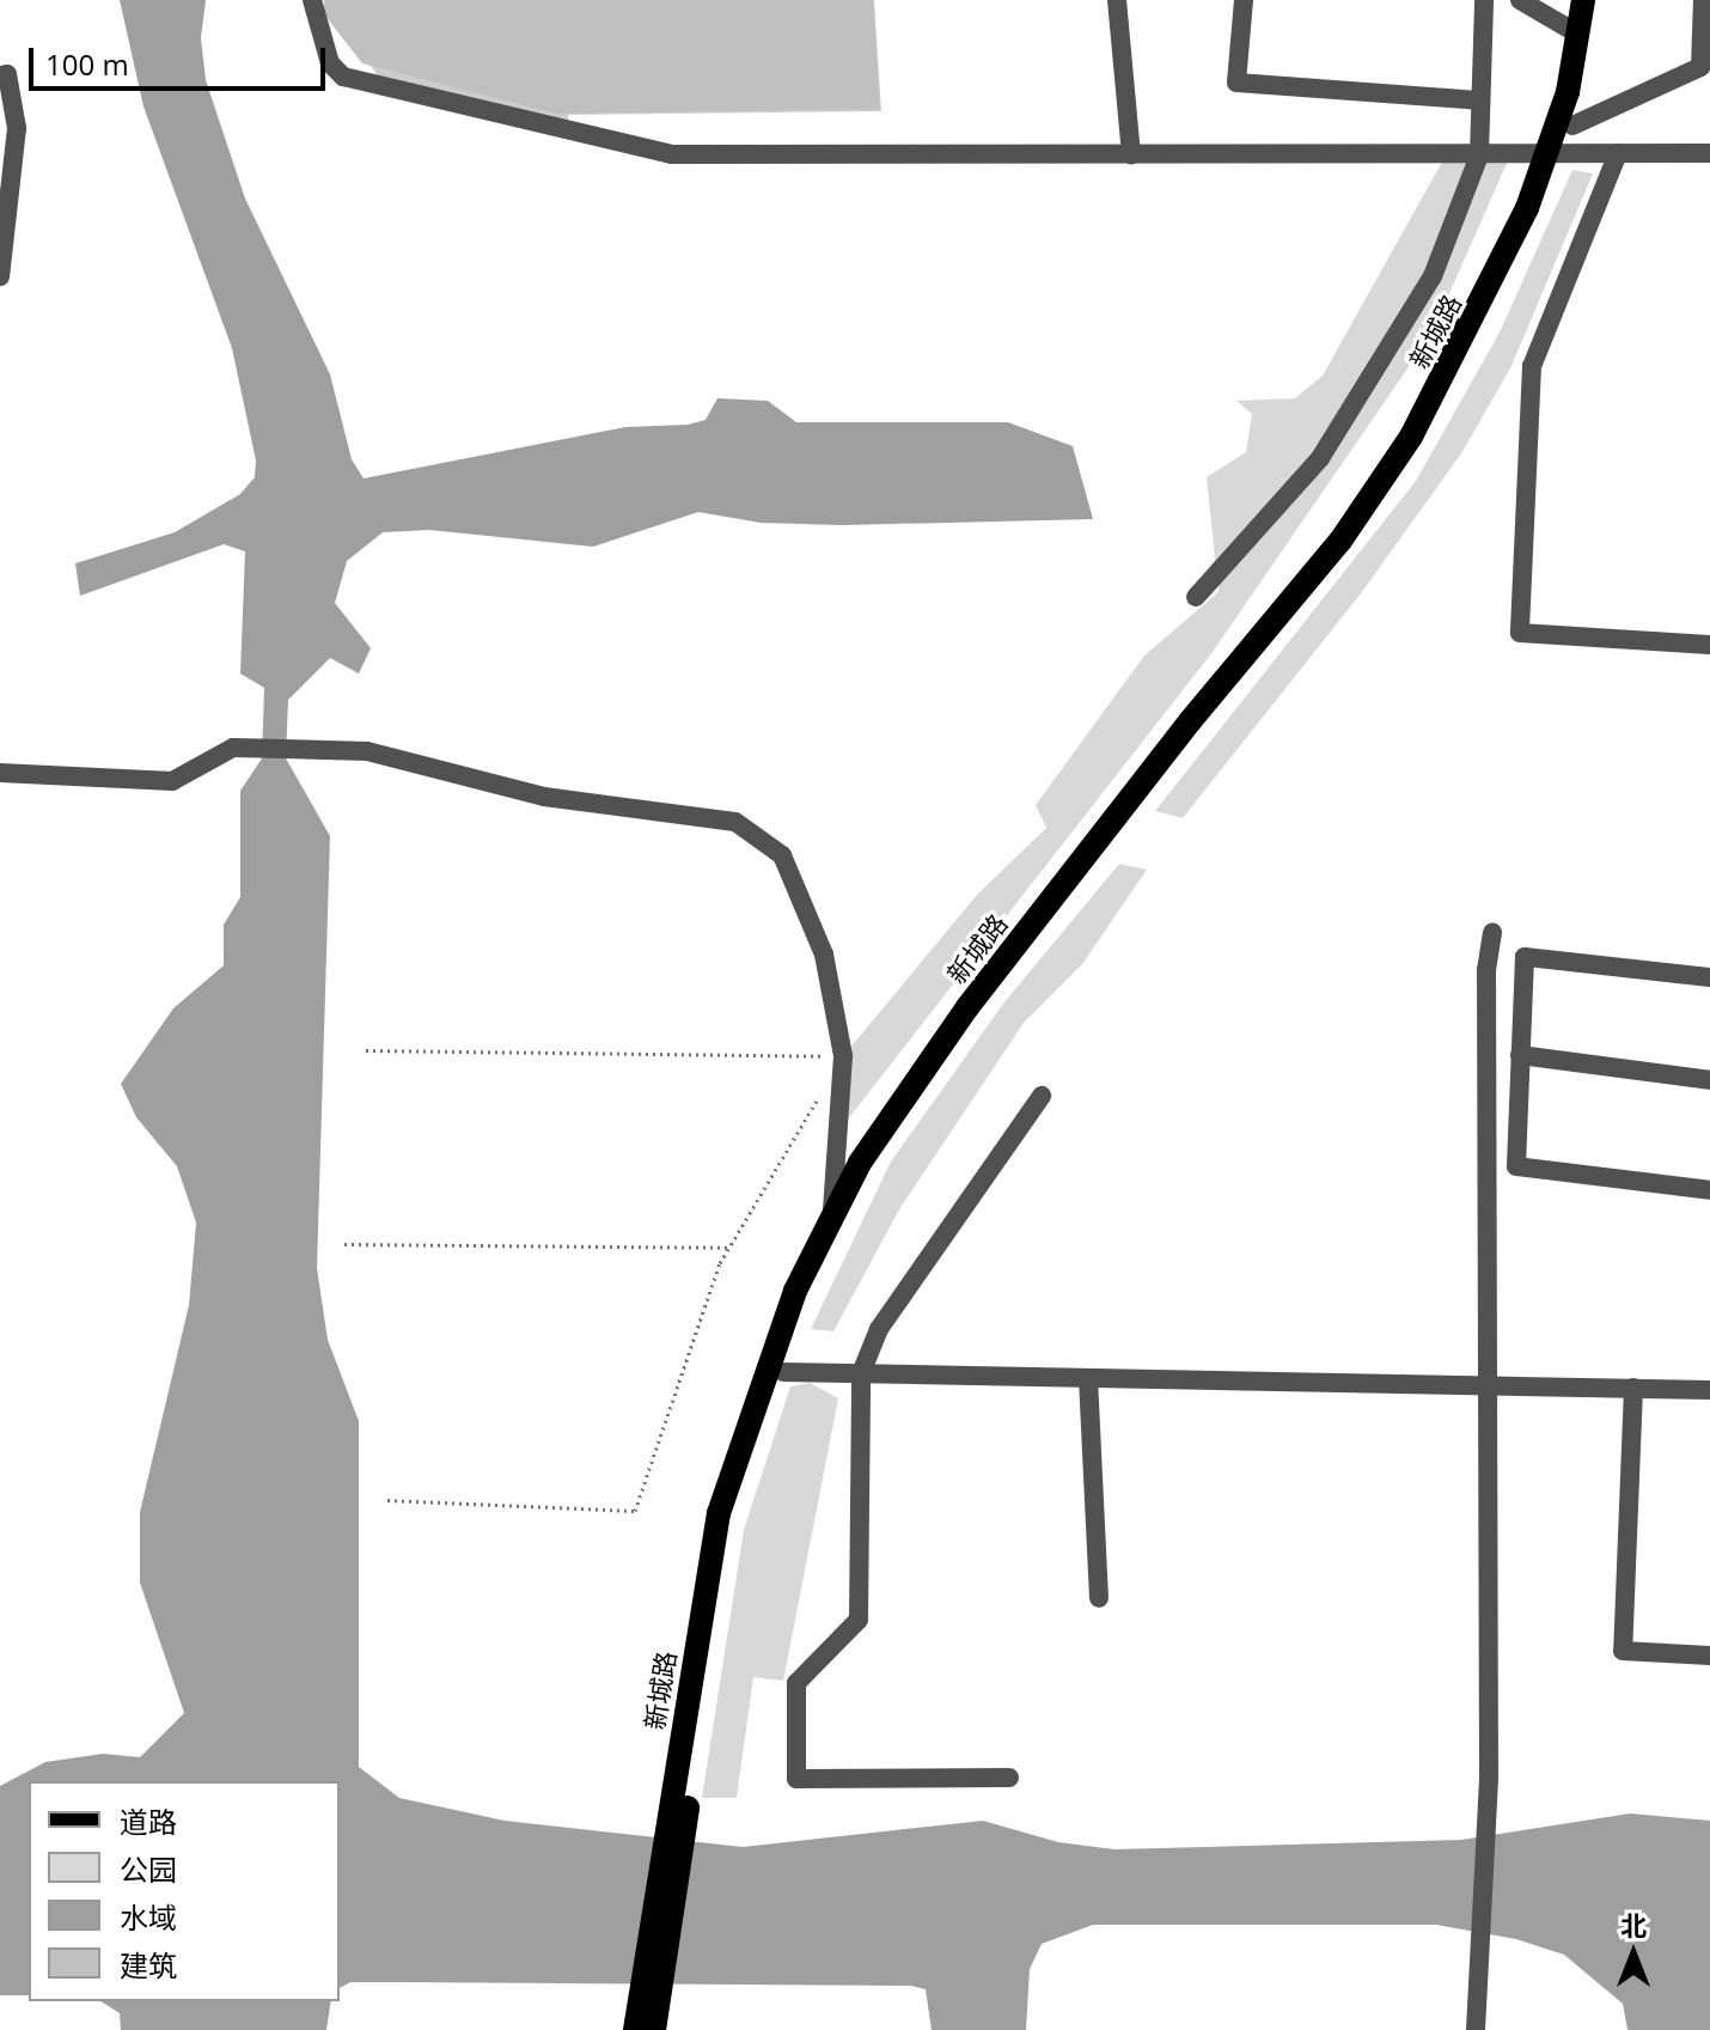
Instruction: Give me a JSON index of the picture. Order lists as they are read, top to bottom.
{
  "streets": {
    "main road": ["新城路"]
  },
  "legend": [
    "道路",
    "公园",
    "水域",
    "建筑"
  ],
  "scale_bar": "100 m",
  "north": "top"
}
